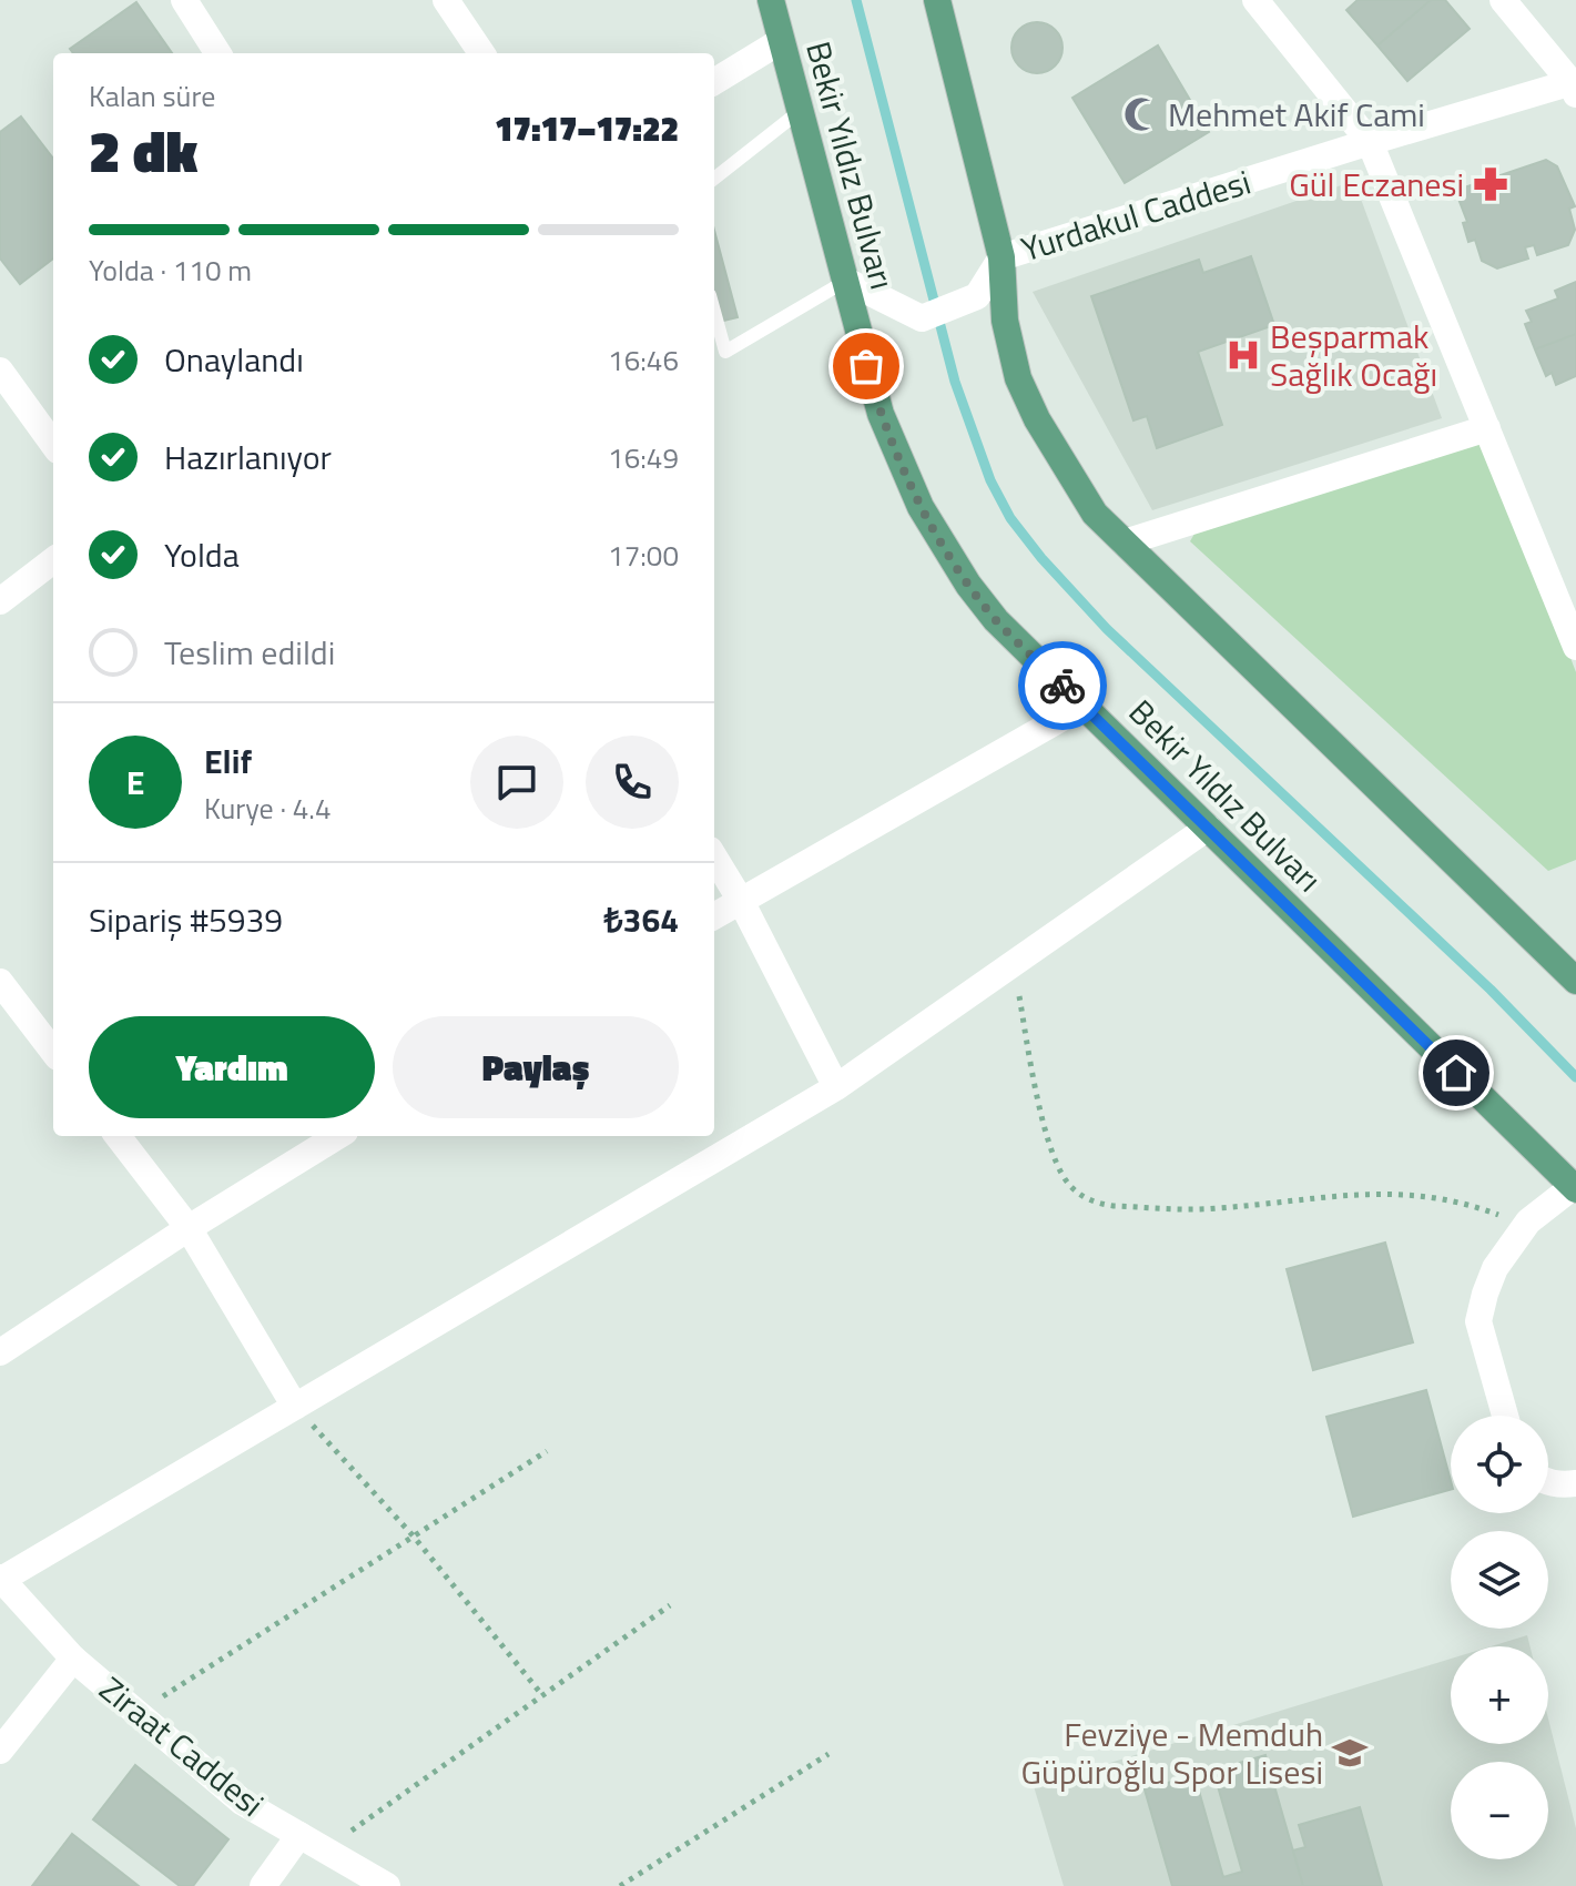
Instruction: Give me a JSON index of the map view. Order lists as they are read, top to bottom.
{
  "streets": {
    "main road": ["Bekir Yıldız Bulvarı"],
    "street": ["Yurdakul Caddesi", "Ziraat Caddesi"]
  },
  "places": {
    "mosque": ["Mehmet Akif Cami"],
    "pharmacy": ["Gül Eczanesi"],
    "hospital": ["Beşparmak Sağlık Ocağı"],
    "school or university": ["Fevziye - Memduh Güpüroğlu Spor Lisesi"]
  },
  "page": {
    "heading": ["2 dk", "Kalan süre", "17:17–17:22"],
    "panel": [
      "Elif",
      "Kurye · 4.4",
      "Sipariş #5939",
      "₺364"
    ],
    "bar": "Yolda · 110 m",
    "list": [
      ["Onaylandı", "16:46"],
      ["Hazırlanıyor", "16:49"],
      ["Yolda", "17:00"],
      "Teslim edildi"
    ],
    "round": "E",
    "buttons": ["Yardım", "Paylaş"],
    "map_buttons": ["+", "−"]
  }
}
